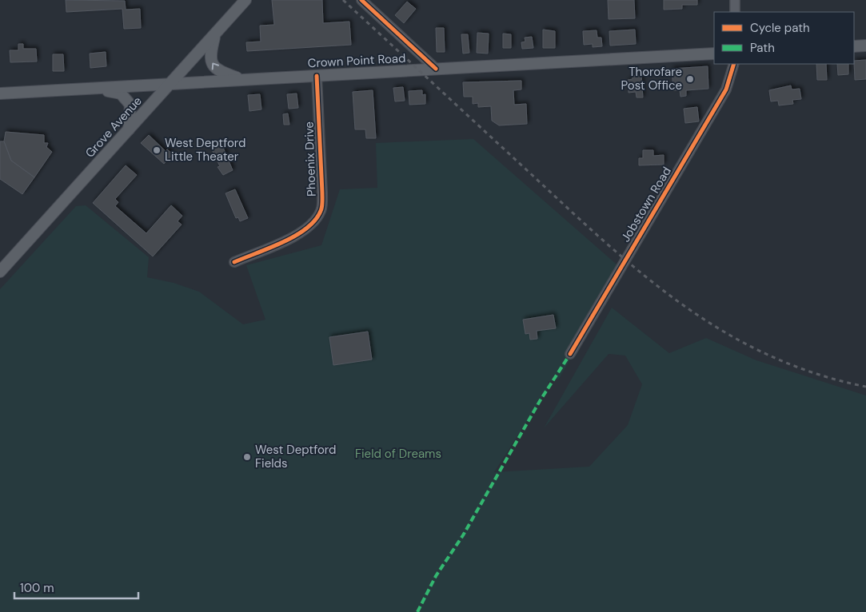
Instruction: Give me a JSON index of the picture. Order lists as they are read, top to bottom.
{
  "streets": {
    "main road": ["Crown Point Road", "Grove Avenue"],
    "street": ["Phoenix Drive", "Jobstown Road"]
  },
  "crossings": [
    ["Crown Point Road", "Grove Avenue"],
    ["Crown Point Road", "Phoenix Drive"]
  ],
  "parks": ["Field of Dreams"],
  "places": ["Thorofare Post Office", "West Deptford Little Theater", "West Deptford Fields"],
  "legend": ["Cycle path", "Path"],
  "scale_bar": "100 m"
}
